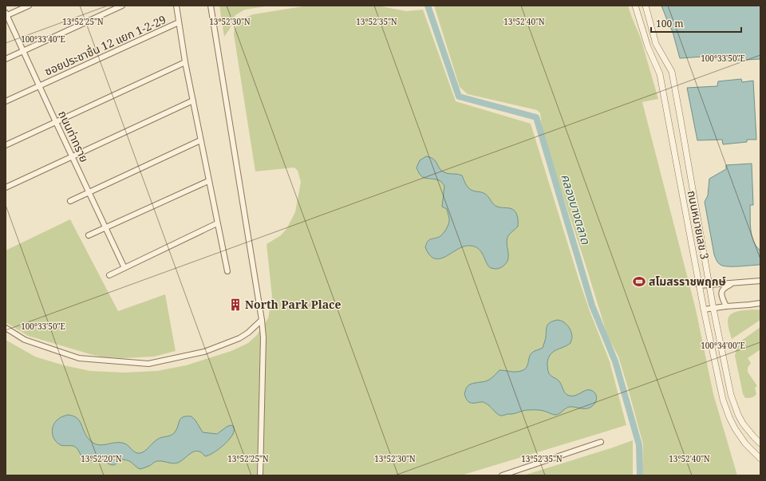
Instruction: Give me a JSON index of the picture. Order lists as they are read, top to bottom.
{
  "streets": {
    "street": ["ซอยประชาชื่น 12 แยก 1-2-29", "ถนนท่าทราย", "ถนนหมายเลข 3"]
  },
  "crossings": [
    ["ซอยประชาชื่น 12 แยก 1-2-29", "ถนนท่าทราย"]
  ],
  "water": ["คลองบางตลาด"],
  "places": {
    "sports": ["สโมสรราชพฤกษ์"],
    "building": ["North Park Place"]
  },
  "scale_bar": "100 m",
  "coordinates": [
    "13°52'25\"N",
    "13°52'30\"N",
    "13°52'35\"N",
    "13°52'40\"N",
    "100°33'40\"E",
    "100°33'50\"E",
    "100°34'00\"E",
    "13°52'20\"N"
  ]
}
